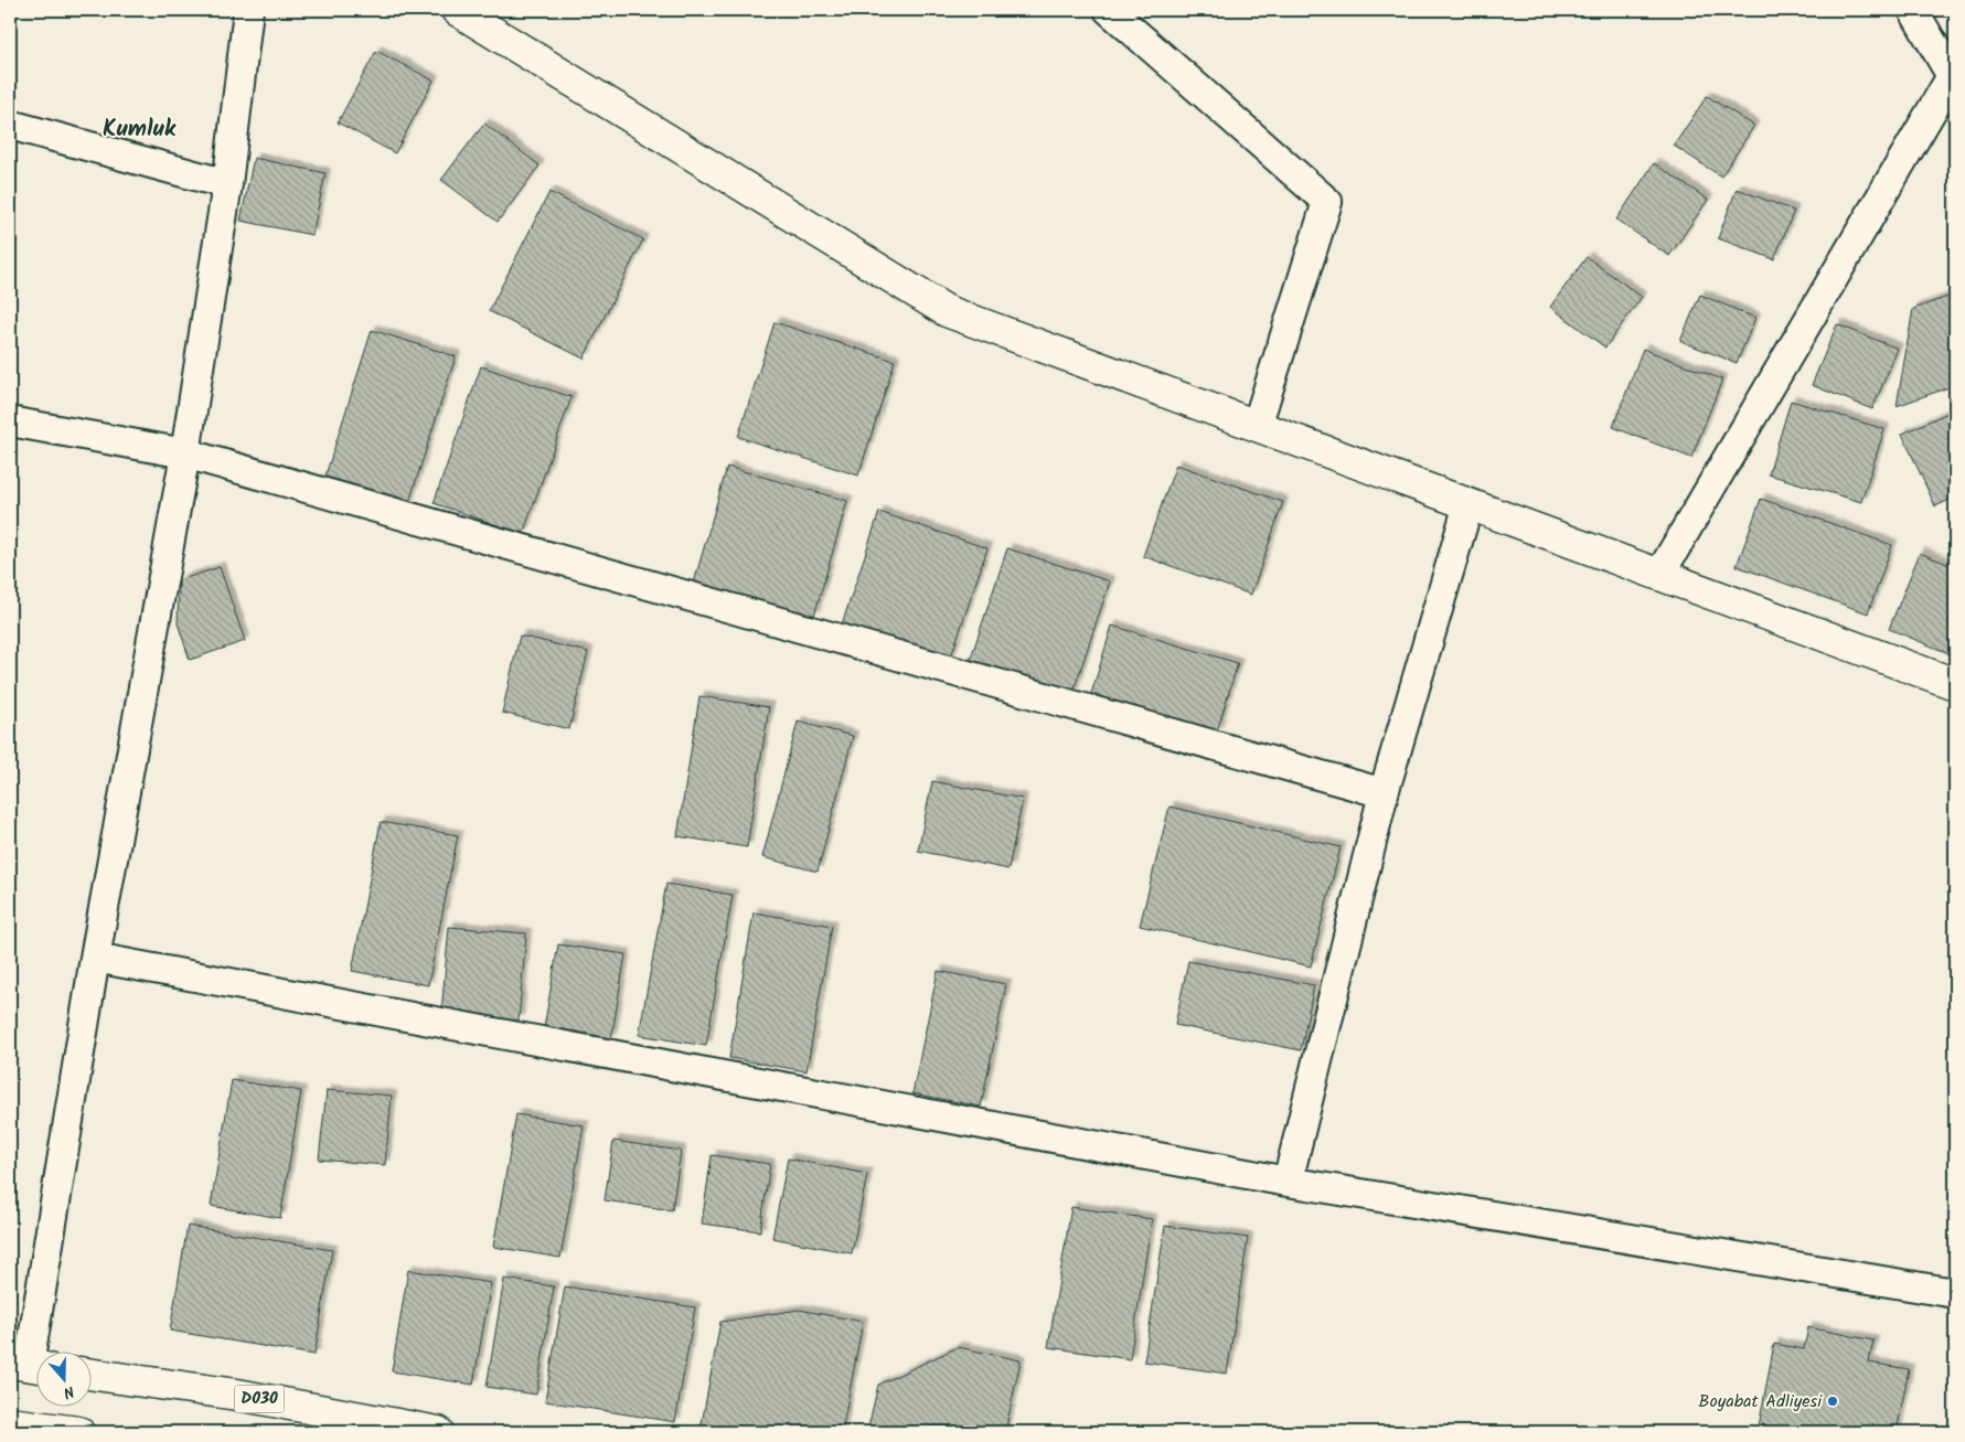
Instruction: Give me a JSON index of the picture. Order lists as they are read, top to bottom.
{
  "streets": {
    "street": ["D030"]
  },
  "districts": ["Kumluk"],
  "places": ["Boyabat Adliyesi"],
  "north": "bottom"
}
